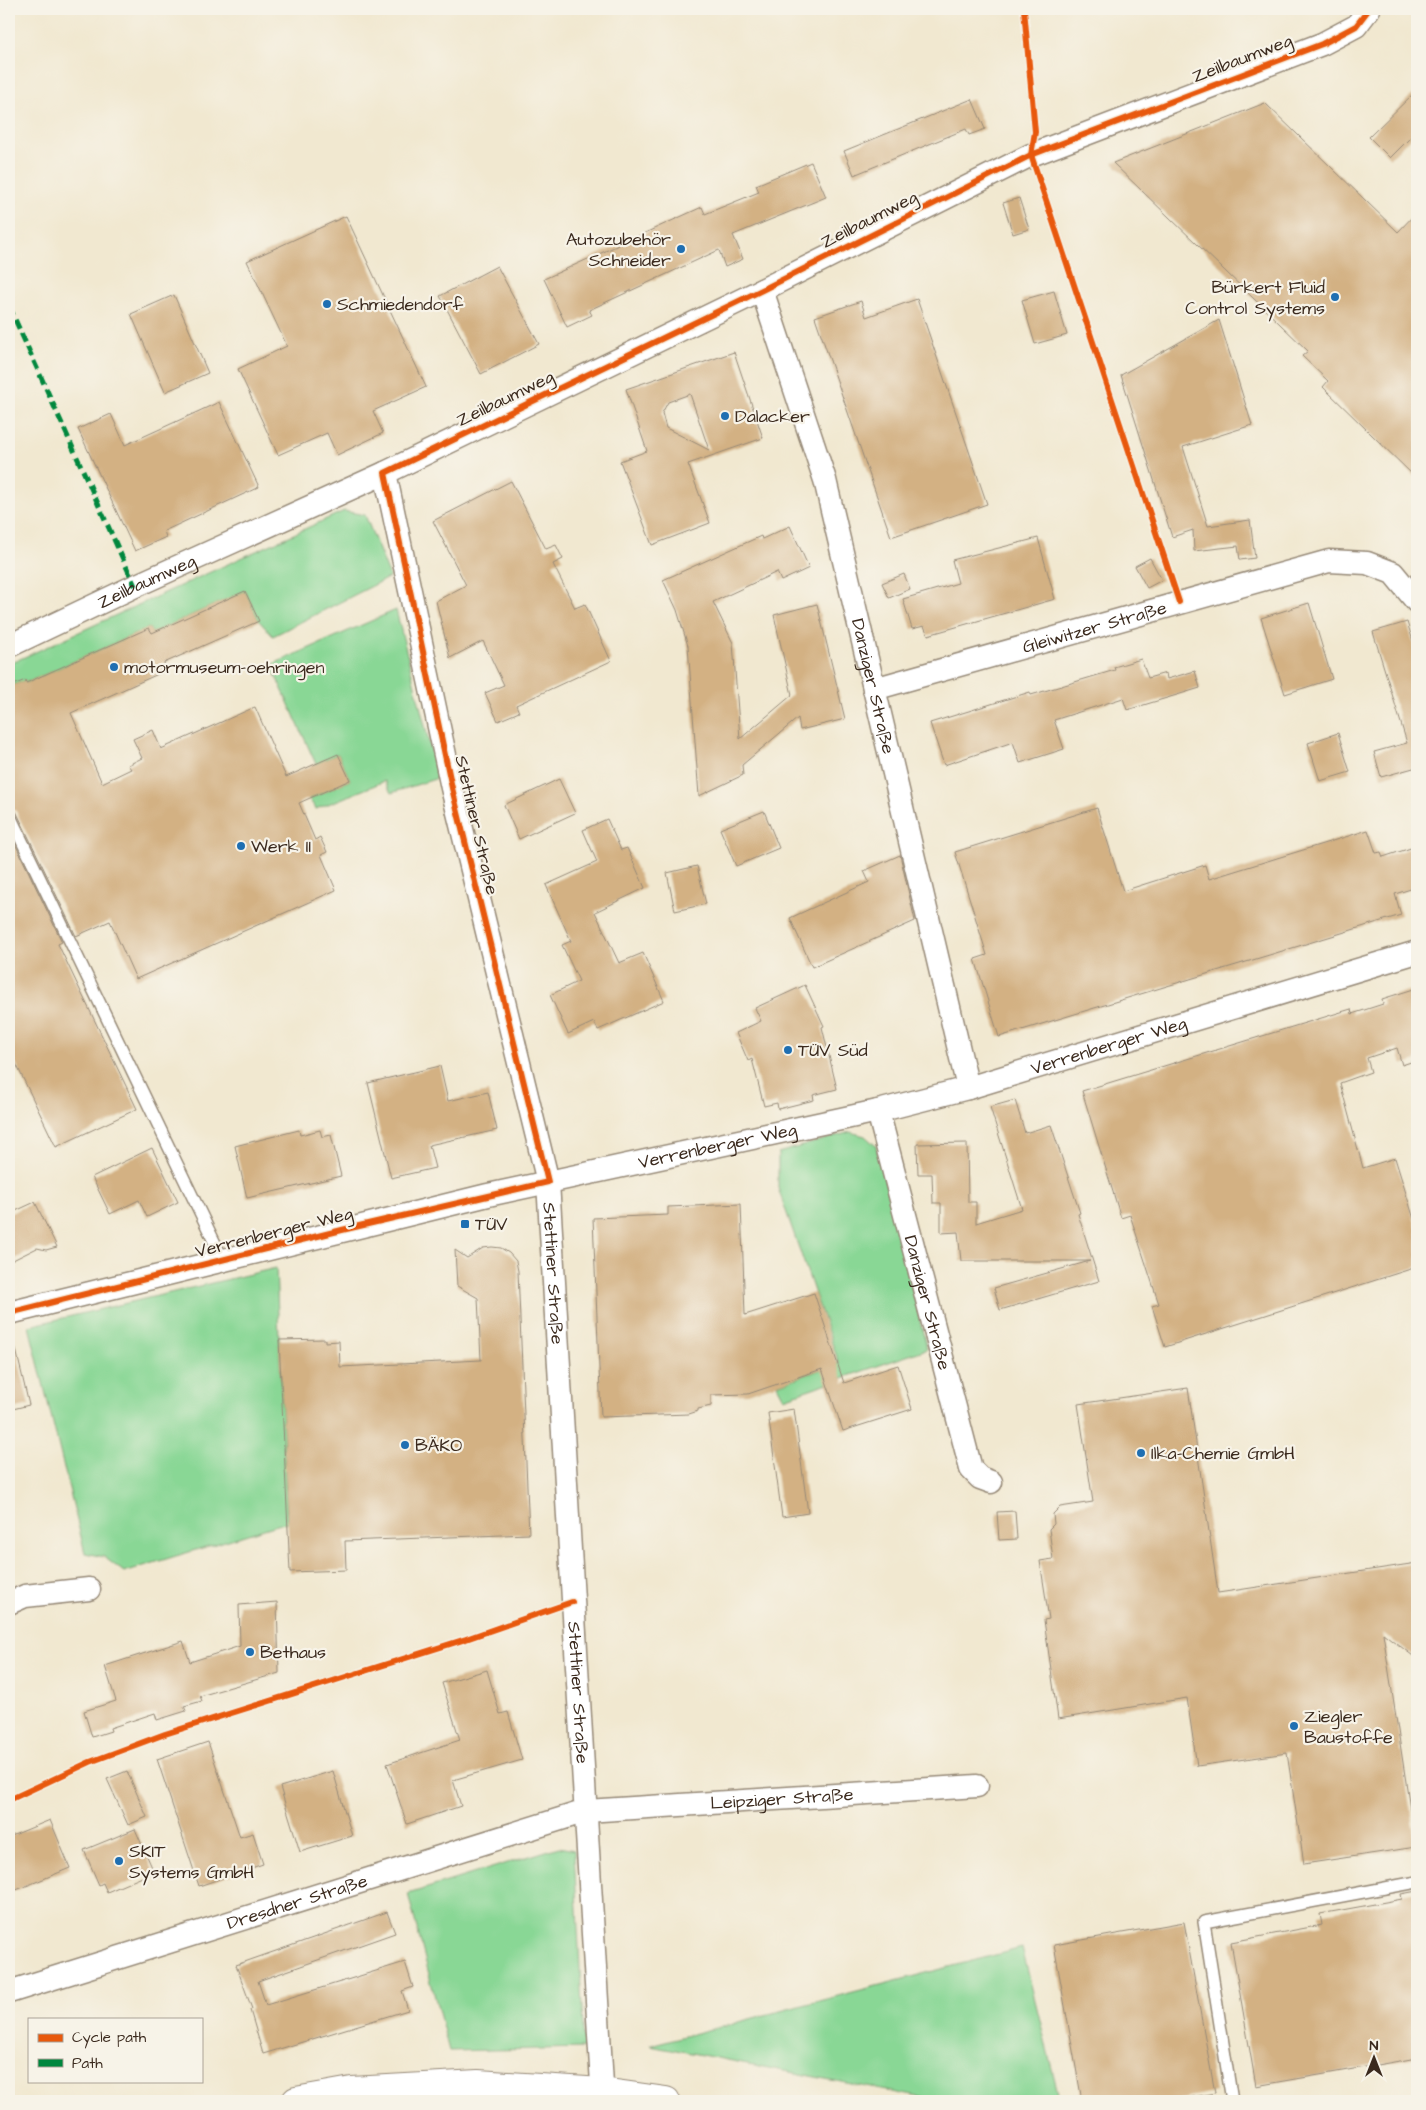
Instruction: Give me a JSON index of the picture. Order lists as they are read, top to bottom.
{
  "streets": {
    "street": [
      "Zeilbaumweg",
      "Gleiwitzer Straße",
      "Danziger Straße",
      "Stettiner Straße",
      "Verrenberger Weg",
      "Leipziger Straße",
      "Dresdner Straße"
    ]
  },
  "crossings": [
    ["Zeilbaumweg", "Danziger Straße"],
    ["Zeilbaumweg", "Stettiner Straße"],
    ["Gleiwitzer Straße", "Danziger Straße"],
    ["Danziger Straße", "Verrenberger Weg"],
    ["Stettiner Straße", "Verrenberger Weg"],
    ["Stettiner Straße", "Leipziger Straße"],
    ["Stettiner Straße", "Dresdner Straße"],
    ["Leipziger Straße", "Dresdner Straße"]
  ],
  "places": {
    "other": [
      "Autozubehör Schneider",
      "Bürkert Fluid Control Systems",
      "Schmiedendorf",
      "Dalacker",
      "motormuseum-oehringen",
      "Werk II",
      "TÜV Süd",
      "BÄKO",
      "Ilka-Chemie GmbH",
      "Bethaus",
      "Ziegler Baustoffe",
      "SKIT Systems GmbH"
    ],
    "transit": ["TÜV"]
  },
  "legend": ["Cycle path", "Path"],
  "north": "top"
}
